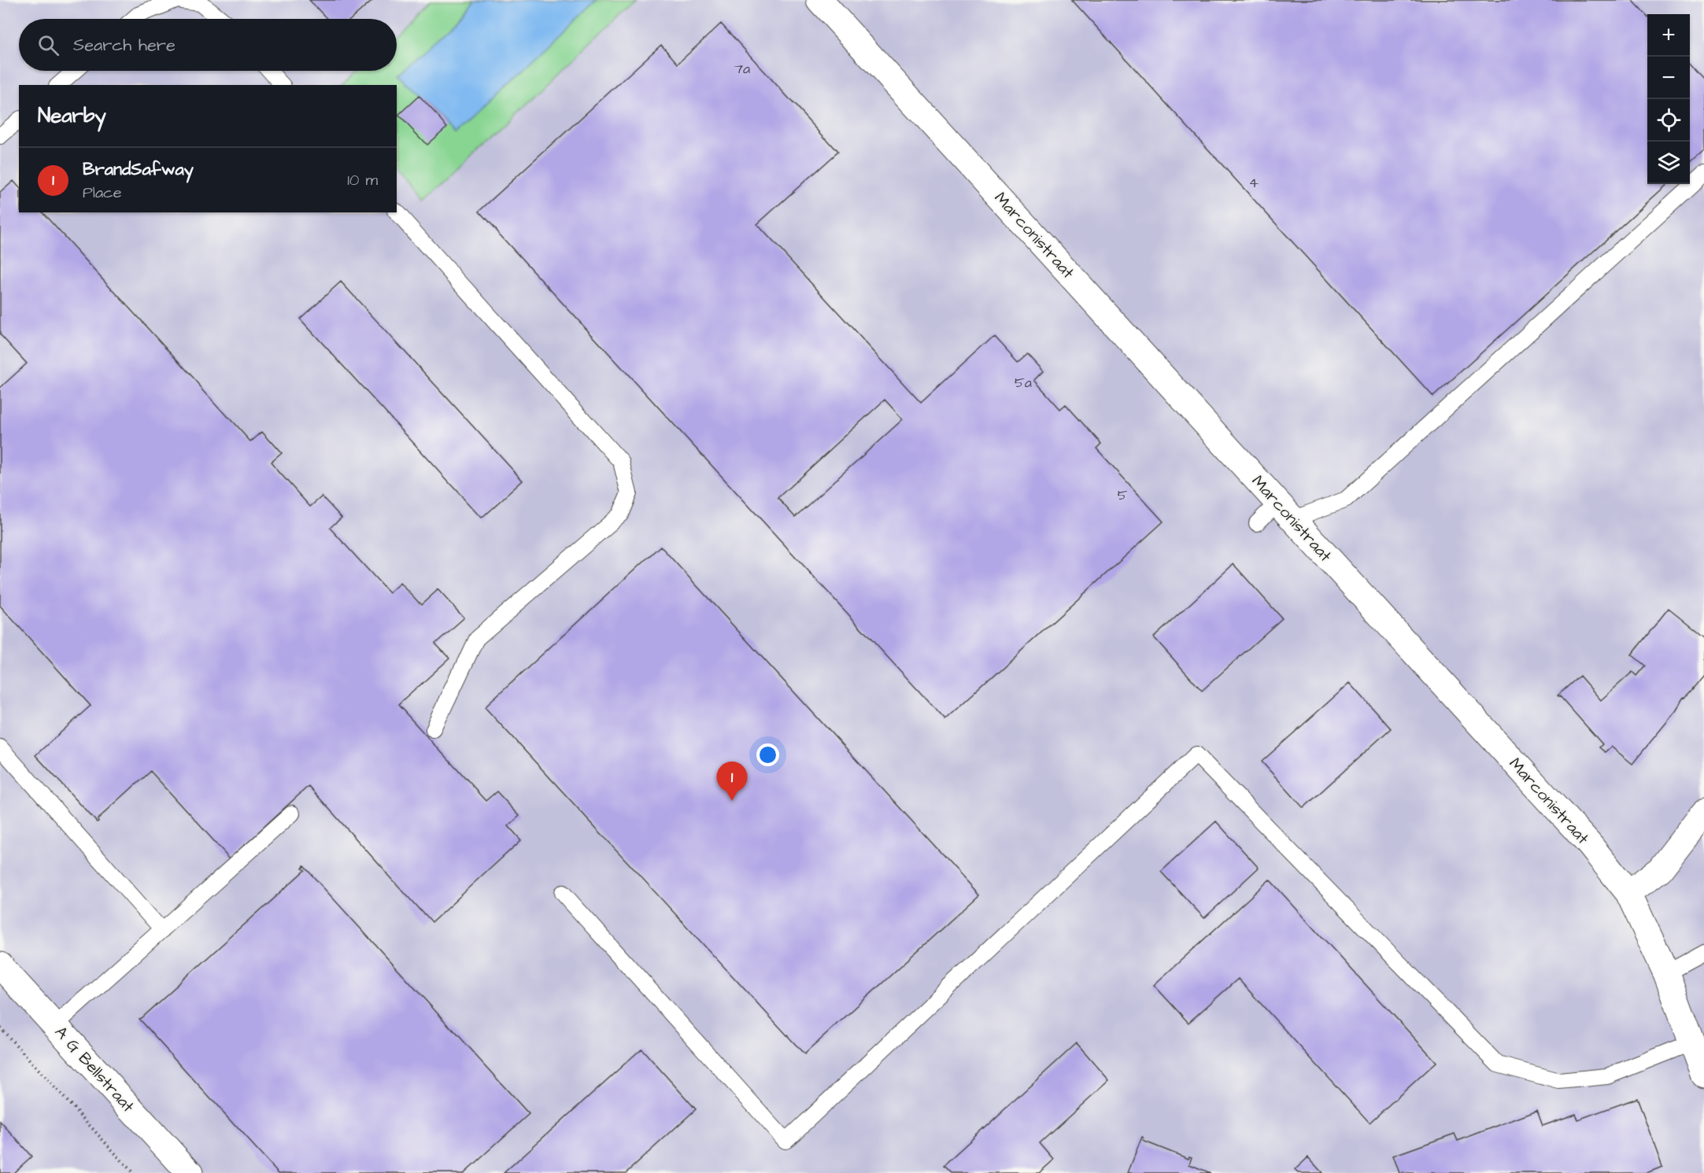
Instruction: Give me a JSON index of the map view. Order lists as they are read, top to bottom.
{
  "streets": {
    "street": ["Marconistraat", "A G Bellstraat"]
  },
  "house_numbers": [
    "7a",
    "4",
    "5a",
    "5"
  ],
  "page": {
    "map_buttons": ["+", "−"],
    "search": "Search here",
    "heading": "Nearby",
    "list": [
      {
        "mark": "1",
        "name": "BrandSafway",
        "note": "Place",
        "value": "10 m"
      }
    ],
    "pins": "1"
  }
}
